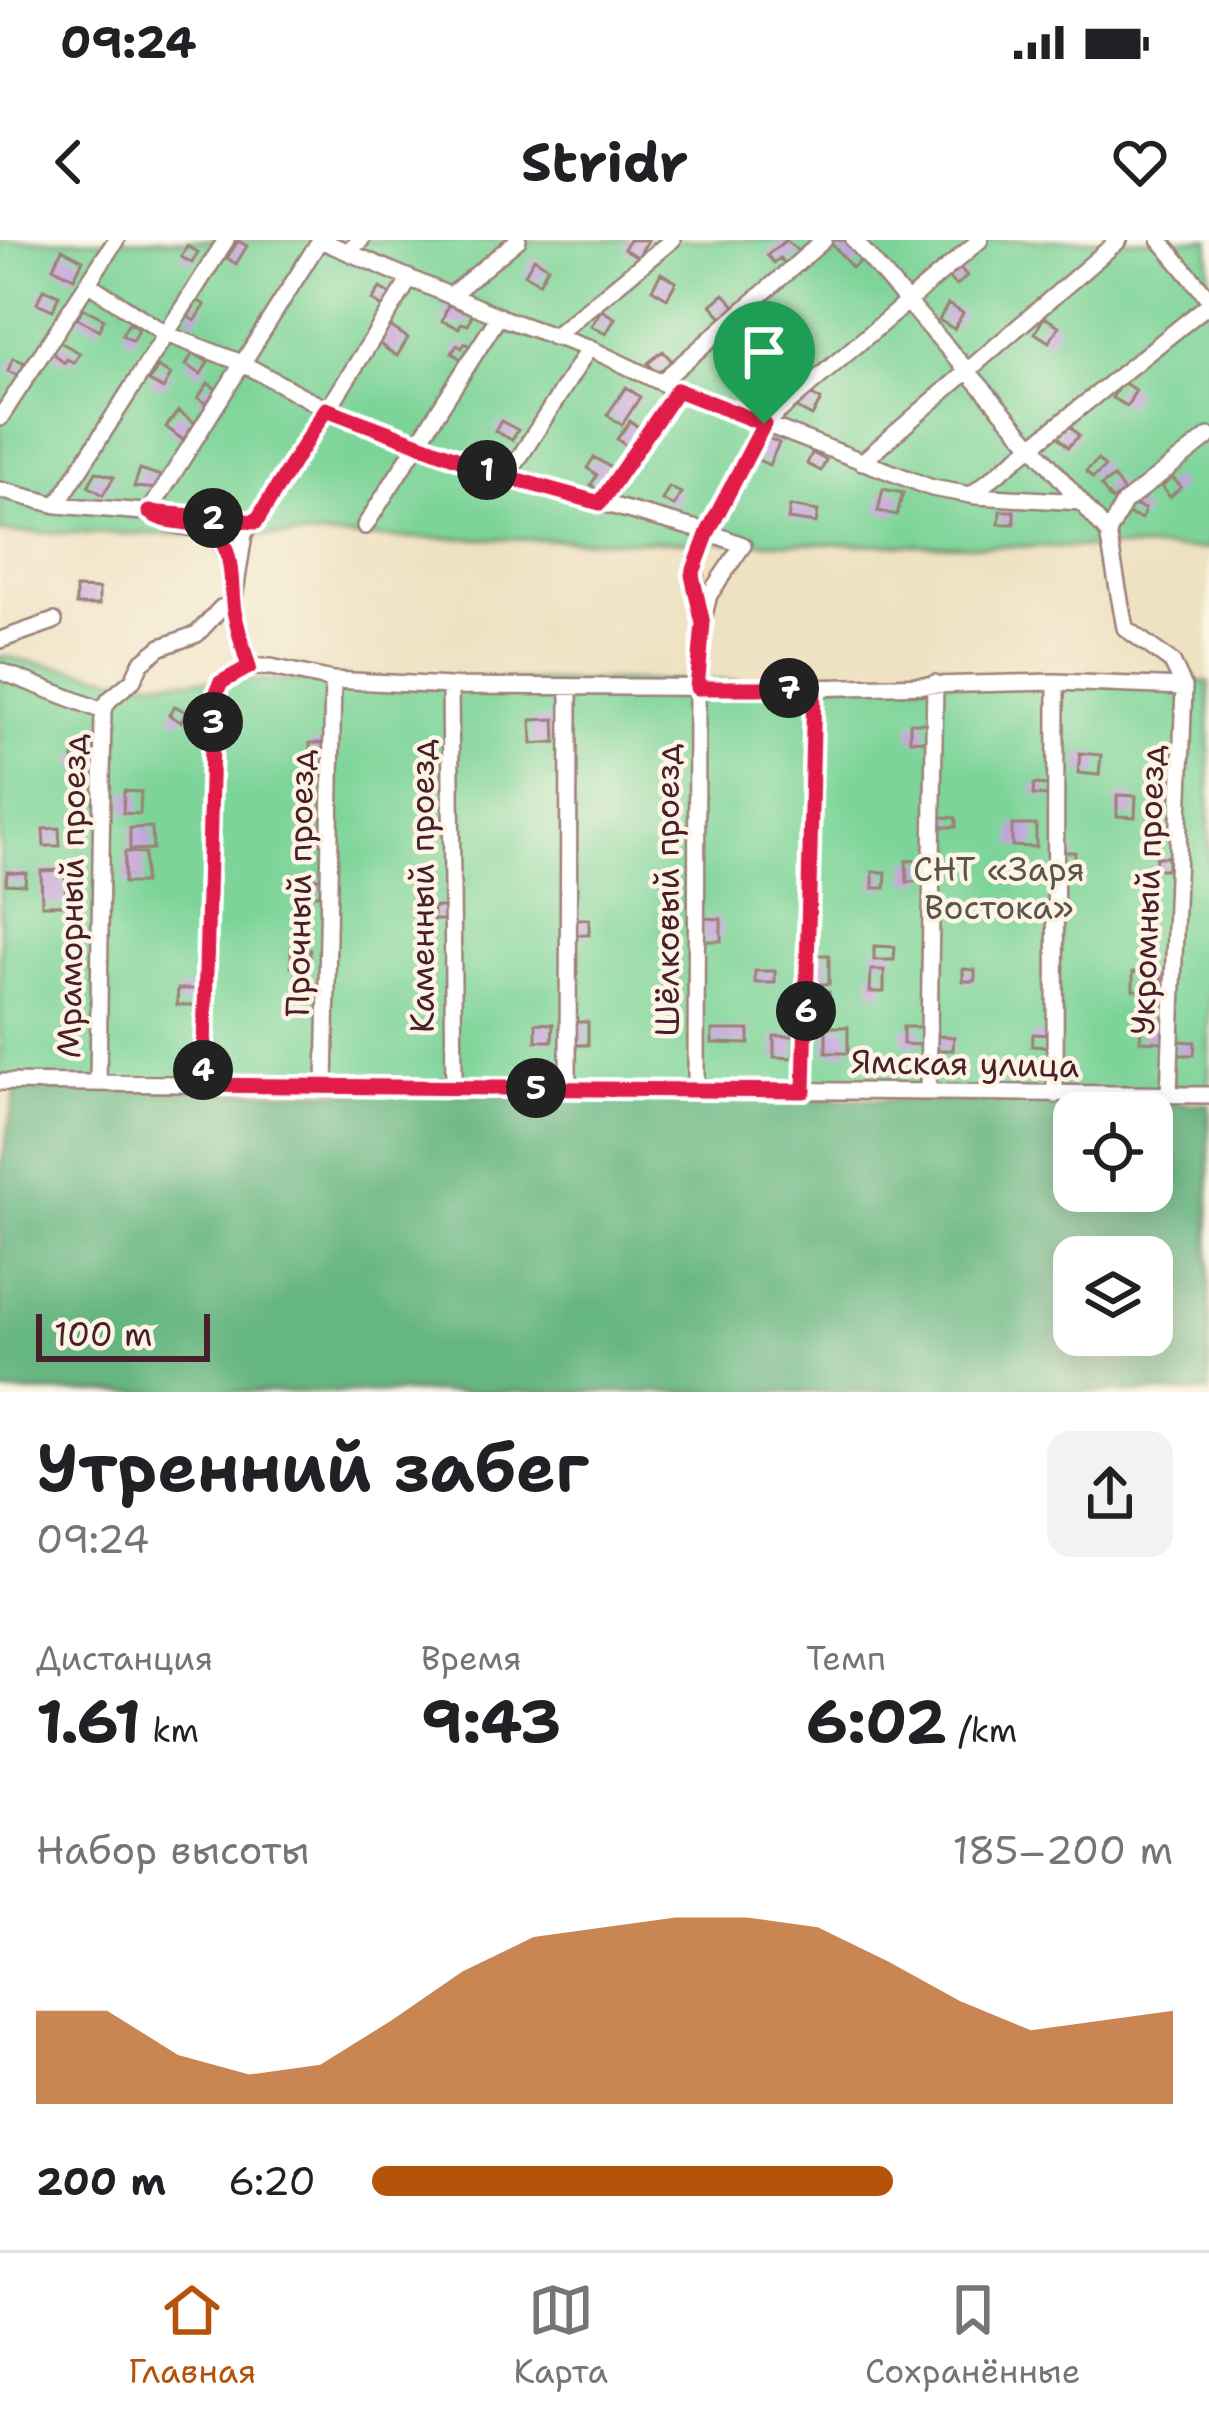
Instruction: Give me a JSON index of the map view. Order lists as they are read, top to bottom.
{
  "streets": {
    "street": [
      "Прочный проезд",
      "Каменный проезд",
      "Шёлковый проезд",
      "Укромный проезд",
      "Мраморный проезд",
      "Ямская улица"
    ]
  },
  "crossings": [
    ["Прочный проезд", "Ямская улица"],
    ["Каменный проезд", "Ямская улица"],
    ["Шёлковый проезд", "Ямская улица"],
    ["Мраморный проезд", "Ямская улица"]
  ],
  "parks": ["СНТ «Заря Востока»"],
  "scale_bar": "100 m",
  "page": {
    "status": "09:24",
    "header": "Stridr",
    "pins": [
      "1",
      "2",
      "7",
      "3",
      "6",
      "4",
      "5"
    ],
    "scale": "100 m",
    "heading": ["Утренний забег", "09:24"],
    "stats": [
      ["Дистанция", "1.61 km"],
      ["Время", "9:43"],
      ["Темп", "6:02 /km"]
    ],
    "chart": ["Набор высоты", "185–200 m"],
    "list": [
      {
        "name": "200 m",
        "note": "6:20"
      }
    ],
    "tabs": ["Главная", "Карта", "Сохранённые"]
  }
}
